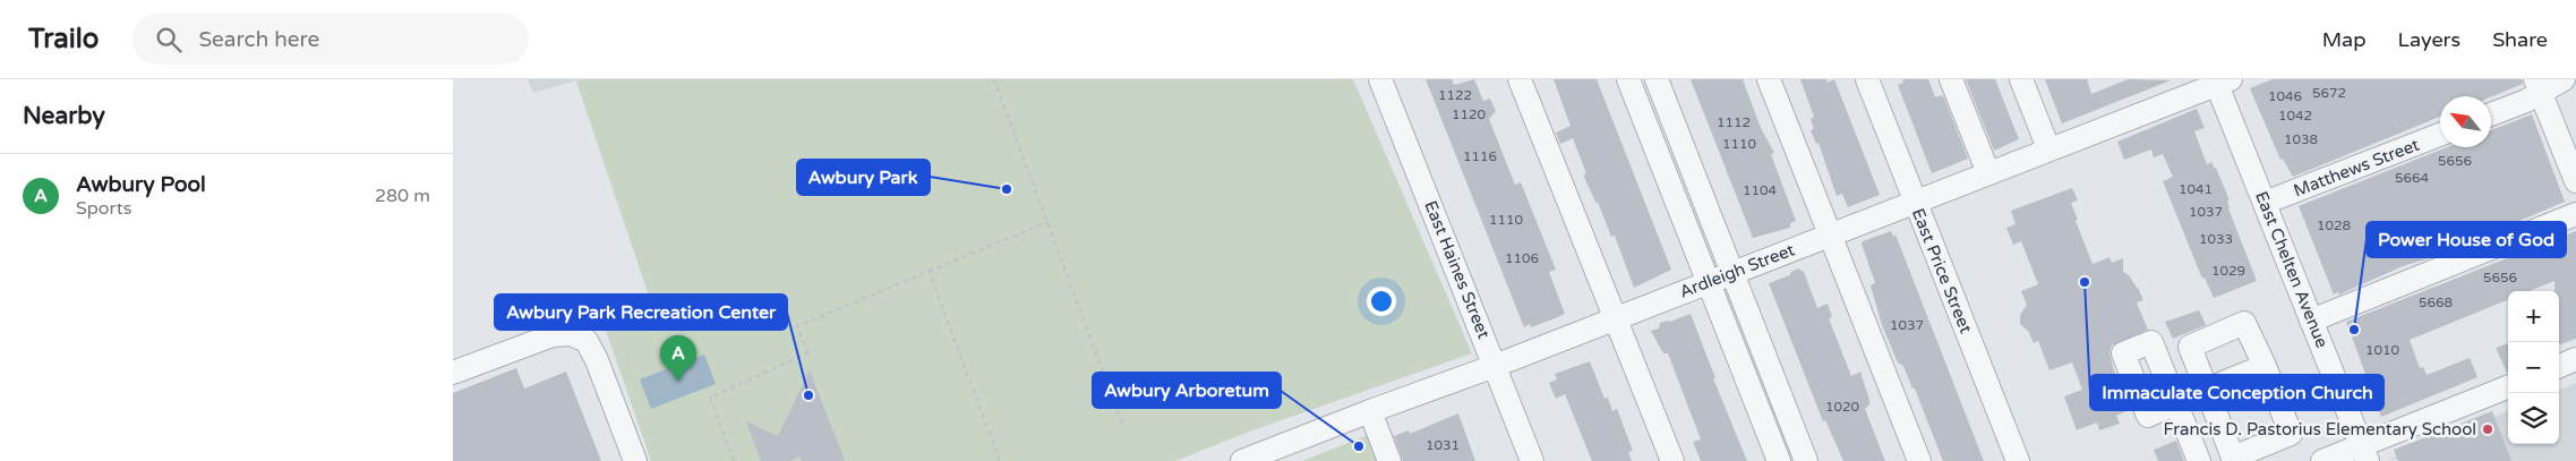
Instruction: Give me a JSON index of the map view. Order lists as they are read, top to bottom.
{
  "streets": {
    "street": [
      "Matthews Street",
      "East Haines Street",
      "East Chelten Avenue",
      "Ardleigh Street",
      "East Price Street"
    ]
  },
  "crossings": [
    ["Matthews Street", "East Chelten Avenue"],
    ["East Haines Street", "Ardleigh Street"],
    ["East Chelten Avenue", "Ardleigh Street"],
    ["Ardleigh Street", "East Price Street"]
  ],
  "places": [
    "Awbury Park",
    "Immaculate Conception Church",
    "Power House of God",
    "Awbury Park Recreation Center",
    "Francis D. Pastorius Elementary School",
    "Awbury Arboretum"
  ],
  "house_numbers": [
    "5672",
    "1122",
    "1046",
    "1120",
    "1042",
    "1112",
    "1038",
    "1110",
    "1116",
    "5656",
    "5664",
    "1041",
    "1104",
    "1037",
    "1110",
    "1028",
    "1033",
    "1106",
    "1029",
    "5656",
    "5668",
    "1037",
    "1010",
    "1020",
    "1031"
  ],
  "north": "top left",
  "page": {
    "header": "Trailo",
    "search": "Search here",
    "nav": ["Map", "Layers", "Share"],
    "heading": "Nearby",
    "list": [
      {
        "mark": "A",
        "name": "Awbury Pool",
        "note": "Sports",
        "value": "280 m"
      }
    ],
    "map_buttons": ["+", "−"],
    "pins": "A"
  }
}
